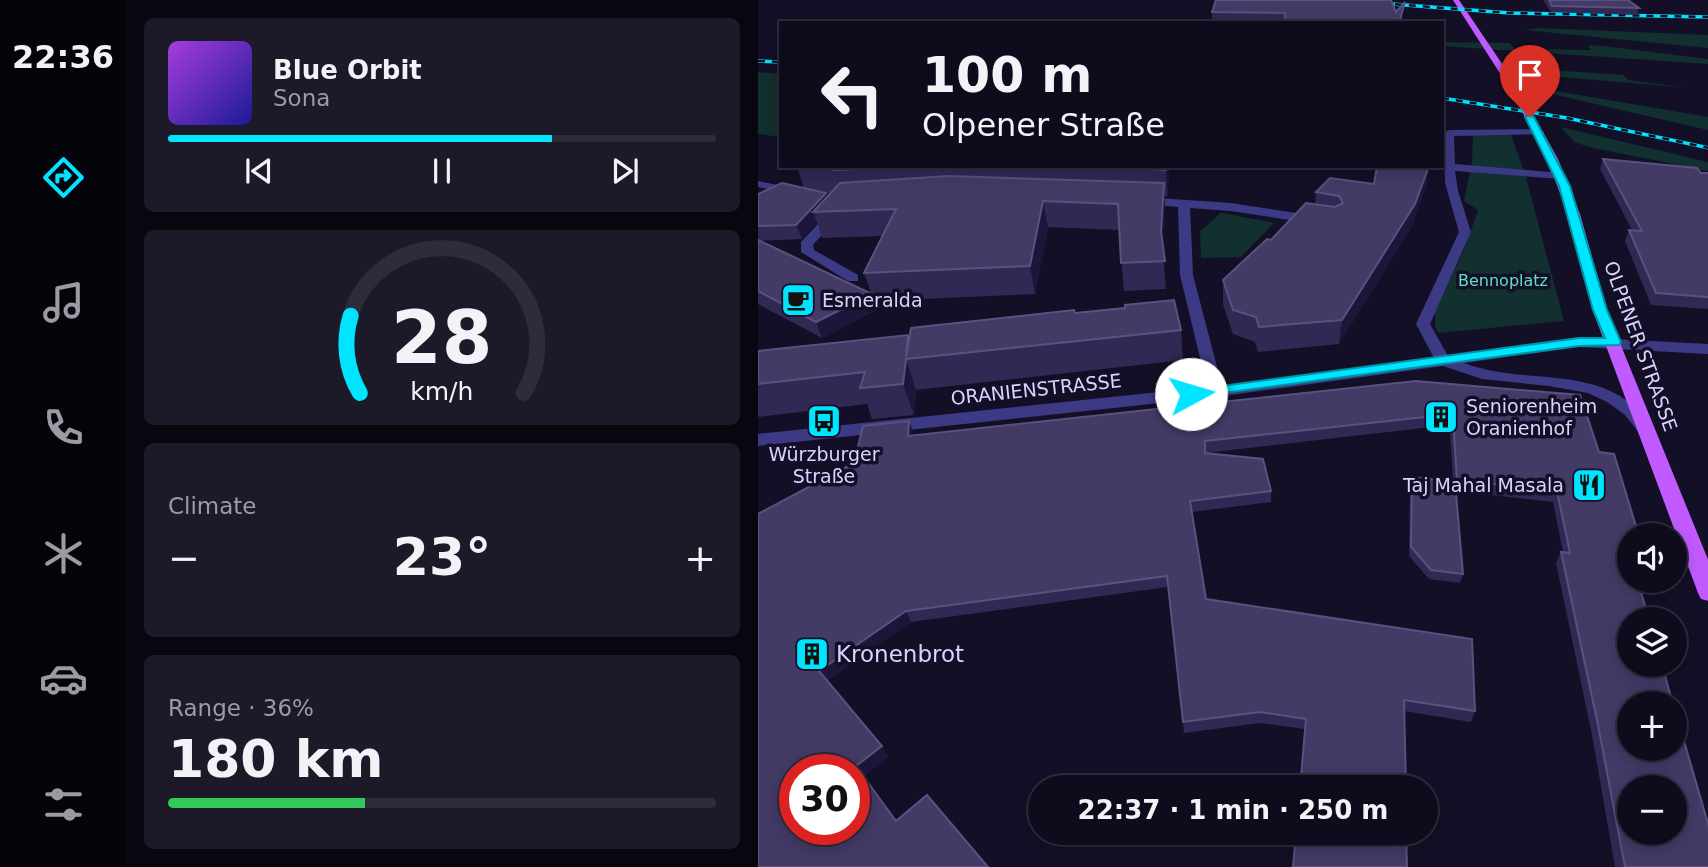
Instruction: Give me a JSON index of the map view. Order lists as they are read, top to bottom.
{
  "streets": {
    "main road": ["OLPENER STRASSE"],
    "street": ["ORANIENSTRASSE"]
  },
  "crossings": [
    ["OLPENER STRASSE", "ORANIENSTRASSE"]
  ],
  "parks": ["Bennoplatz"],
  "places": {
    "cafe": ["Esmeralda"],
    "building": ["Seniorenheim Oranienhof", "Kronenbrot"],
    "bus stop": ["Würzburger Straße"],
    "restaurant": ["Taj Mahal Masala"]
  },
  "page": {
    "tabs": "22:36",
    "turn": ["100 m", "Olpener Straße"],
    "song": ["Blue Orbit", "Sona"],
    "tile": [
      "Climate",
      ["Range · 36%", "180 km"]
    ],
    "map_buttons": ["+", "−"],
    "heat": ["−", "23°", "+"],
    "limit": "30",
    "trip": "22:37 · 1 min · 250 m",
    "gauge": ["28", "km/h"]
  }
}
